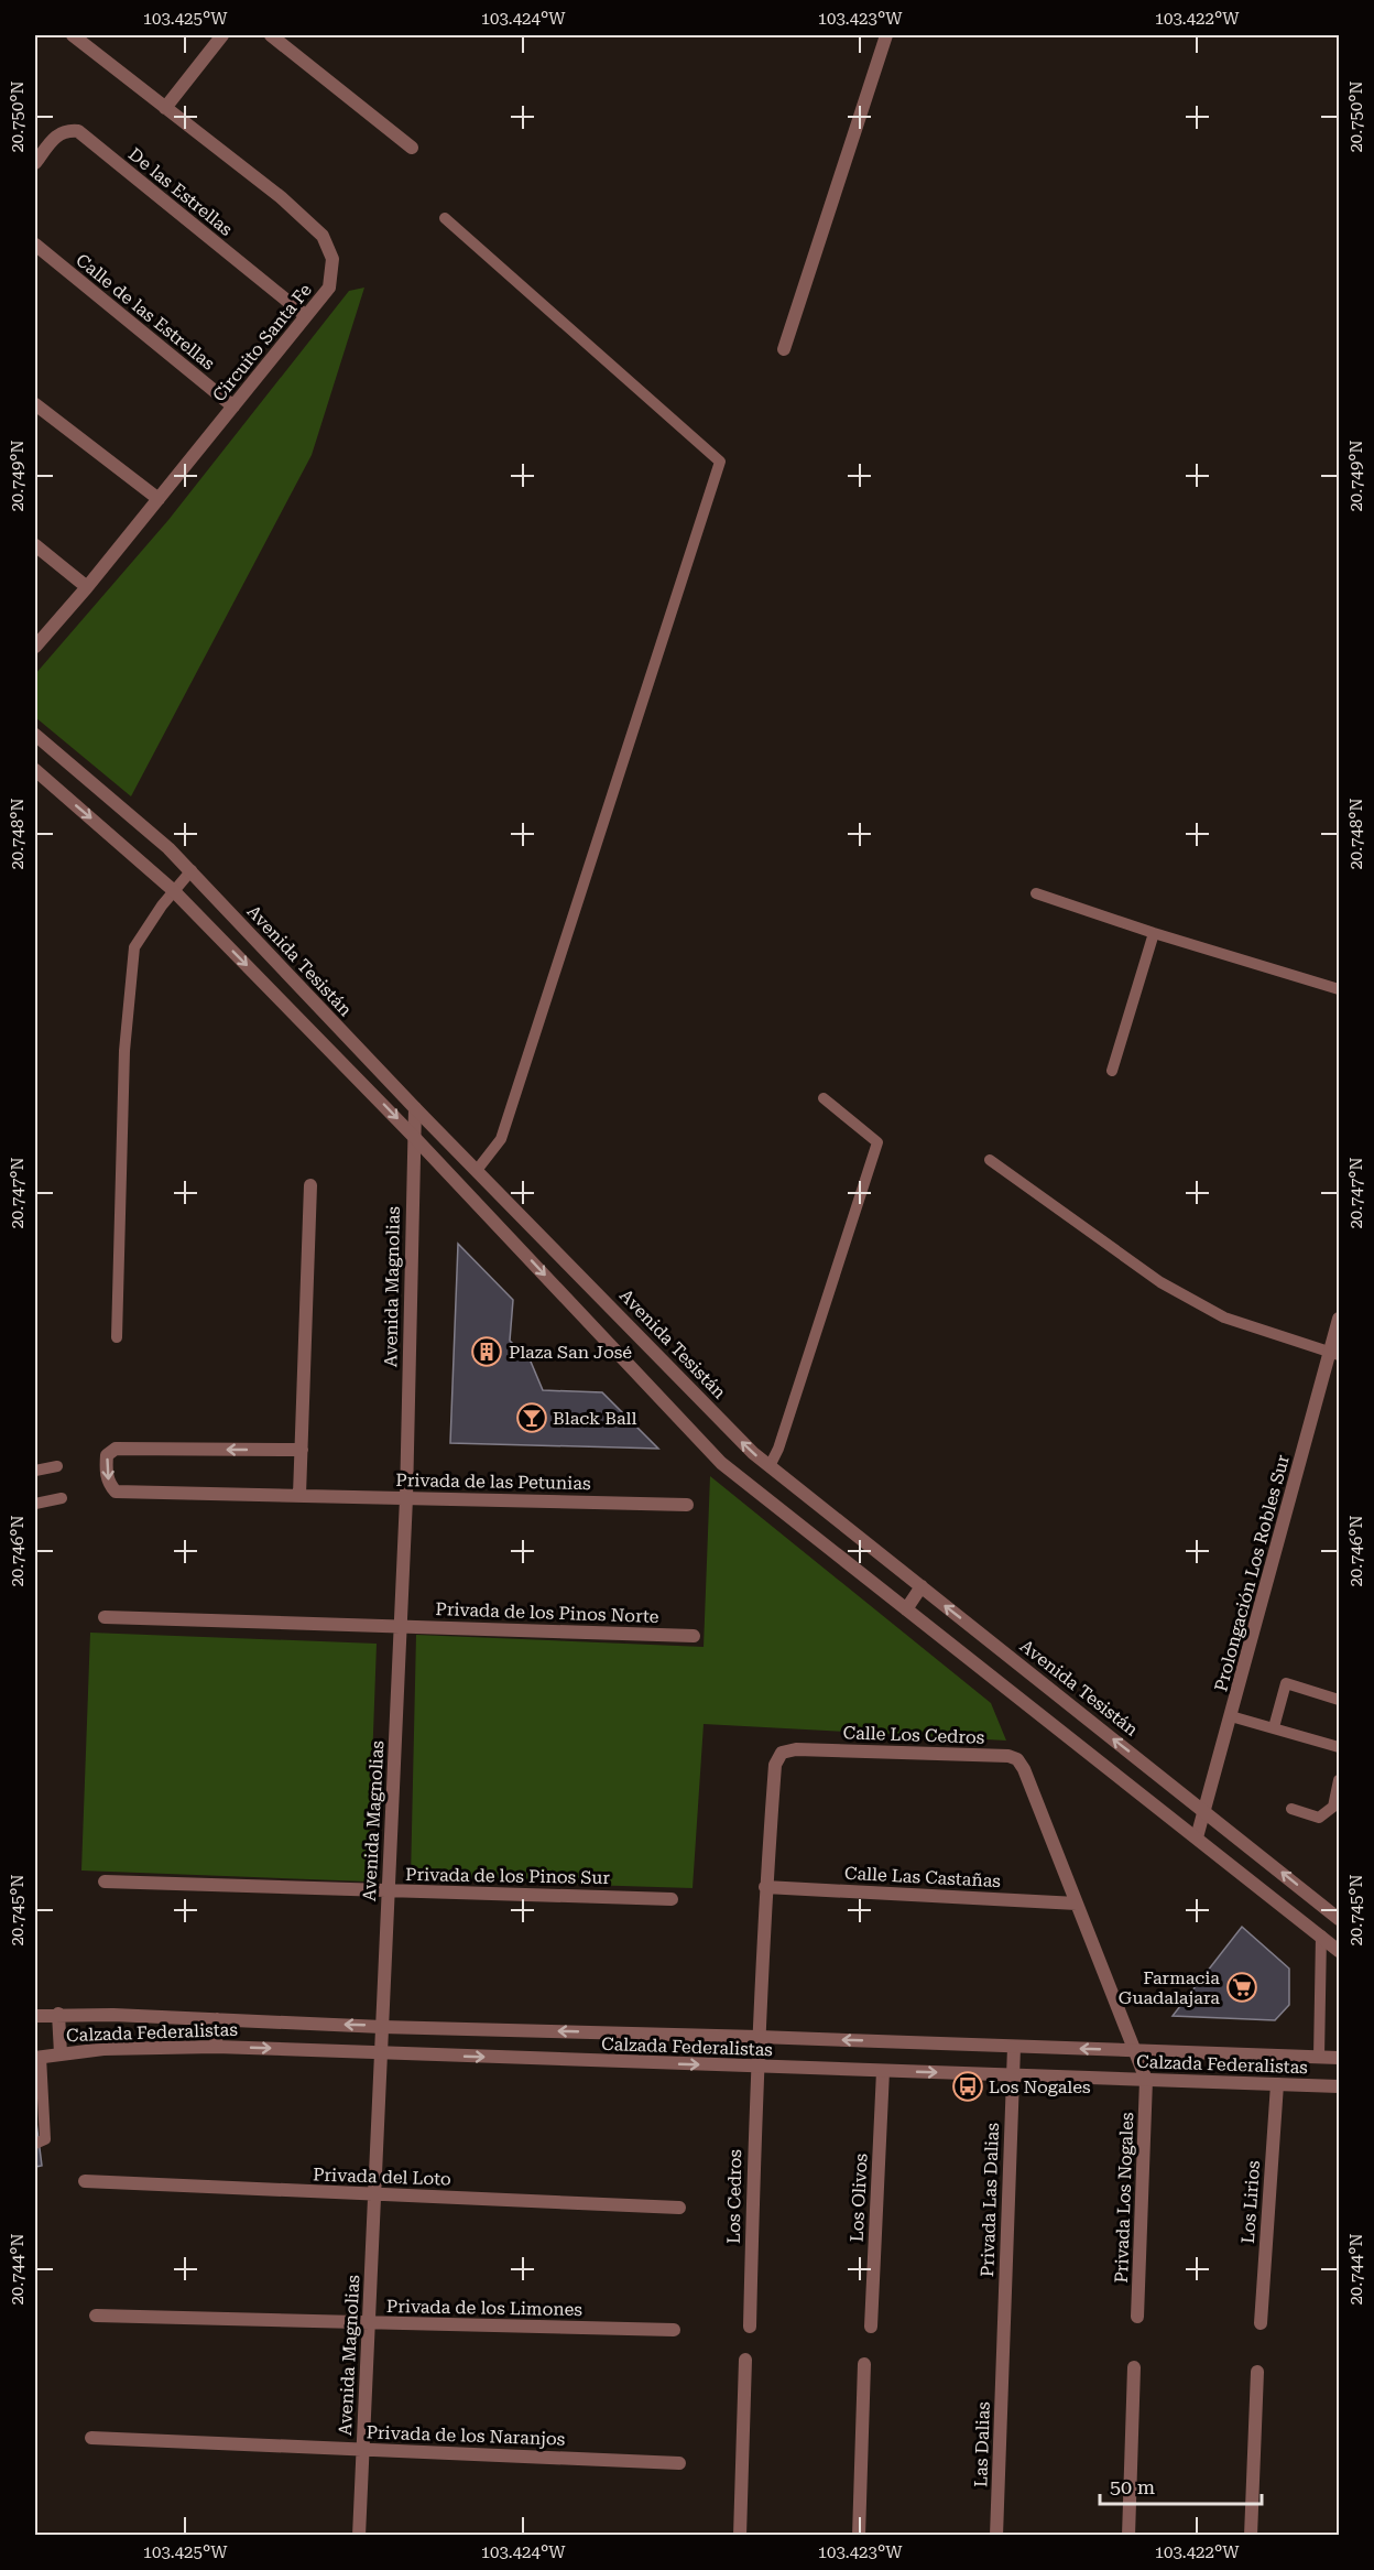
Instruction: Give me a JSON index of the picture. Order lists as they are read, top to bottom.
{
  "streets": {
    "street": [
      "De las Estrellas",
      "Calle de las Estrellas",
      "Circuito Santa Fe",
      "Avenida Tesistán",
      "Avenida Magnolias",
      "Privada de las Petunias",
      "Prolongación Los Robles Sur",
      "Privada de los Pinos Norte",
      "Calle Los Cedros",
      "Privada de los Pinos Sur",
      "Calle Las Castañas",
      "Calzada Federalistas",
      "Privada del Loto",
      "Los Cedros",
      "Los Olivos",
      "Privada Los Nogales",
      "Privada Las Dalias",
      "Los Lirios",
      "Privada de los Limones",
      "Privada de los Naranjos",
      "Las Dalias"
    ]
  },
  "crossings": [
    ["De las Estrellas", "Circuito Santa Fe"],
    ["Calle de las Estrellas", "Circuito Santa Fe"],
    ["Avenida Tesistán", "Avenida Magnolias"],
    ["Avenida Tesistán", "Prolongación Los Robles Sur"],
    ["Avenida Magnolias", "Privada de las Petunias"],
    ["Avenida Magnolias", "Privada de los Pinos Norte"],
    ["Avenida Magnolias", "Privada de los Pinos Sur"],
    ["Avenida Magnolias", "Calzada Federalistas"],
    ["Avenida Magnolias", "Privada del Loto"],
    ["Avenida Magnolias", "Privada de los Limones"],
    ["Avenida Magnolias", "Privada de los Naranjos"],
    ["Calle Los Cedros", "Calle Las Castañas"],
    ["Calle Los Cedros", "Calzada Federalistas"],
    ["Calle Los Cedros", "Los Cedros"],
    ["Calle Los Cedros", "Privada Los Nogales"],
    ["Calzada Federalistas", "Los Cedros"],
    ["Calzada Federalistas", "Los Olivos"],
    ["Calzada Federalistas", "Privada Los Nogales"],
    ["Calzada Federalistas", "Privada Las Dalias"],
    ["Calzada Federalistas", "Los Lirios"],
    ["Privada Las Dalias", "Las Dalias"]
  ],
  "places": {
    "building": ["Plaza San José"],
    "bar": ["Black Ball"],
    "supermarket": ["Farmacia Guadalajara"],
    "bus stop": ["Los Nogales"]
  },
  "scale_bar": "50 m",
  "coordinates": [
    "103.425°W",
    "103.424°W",
    "103.423°W",
    "103.422°W",
    "20.750°N",
    "20.749°N",
    "20.748°N",
    "20.747°N",
    "20.746°N",
    "20.745°N",
    "20.744°N"
  ]
}
